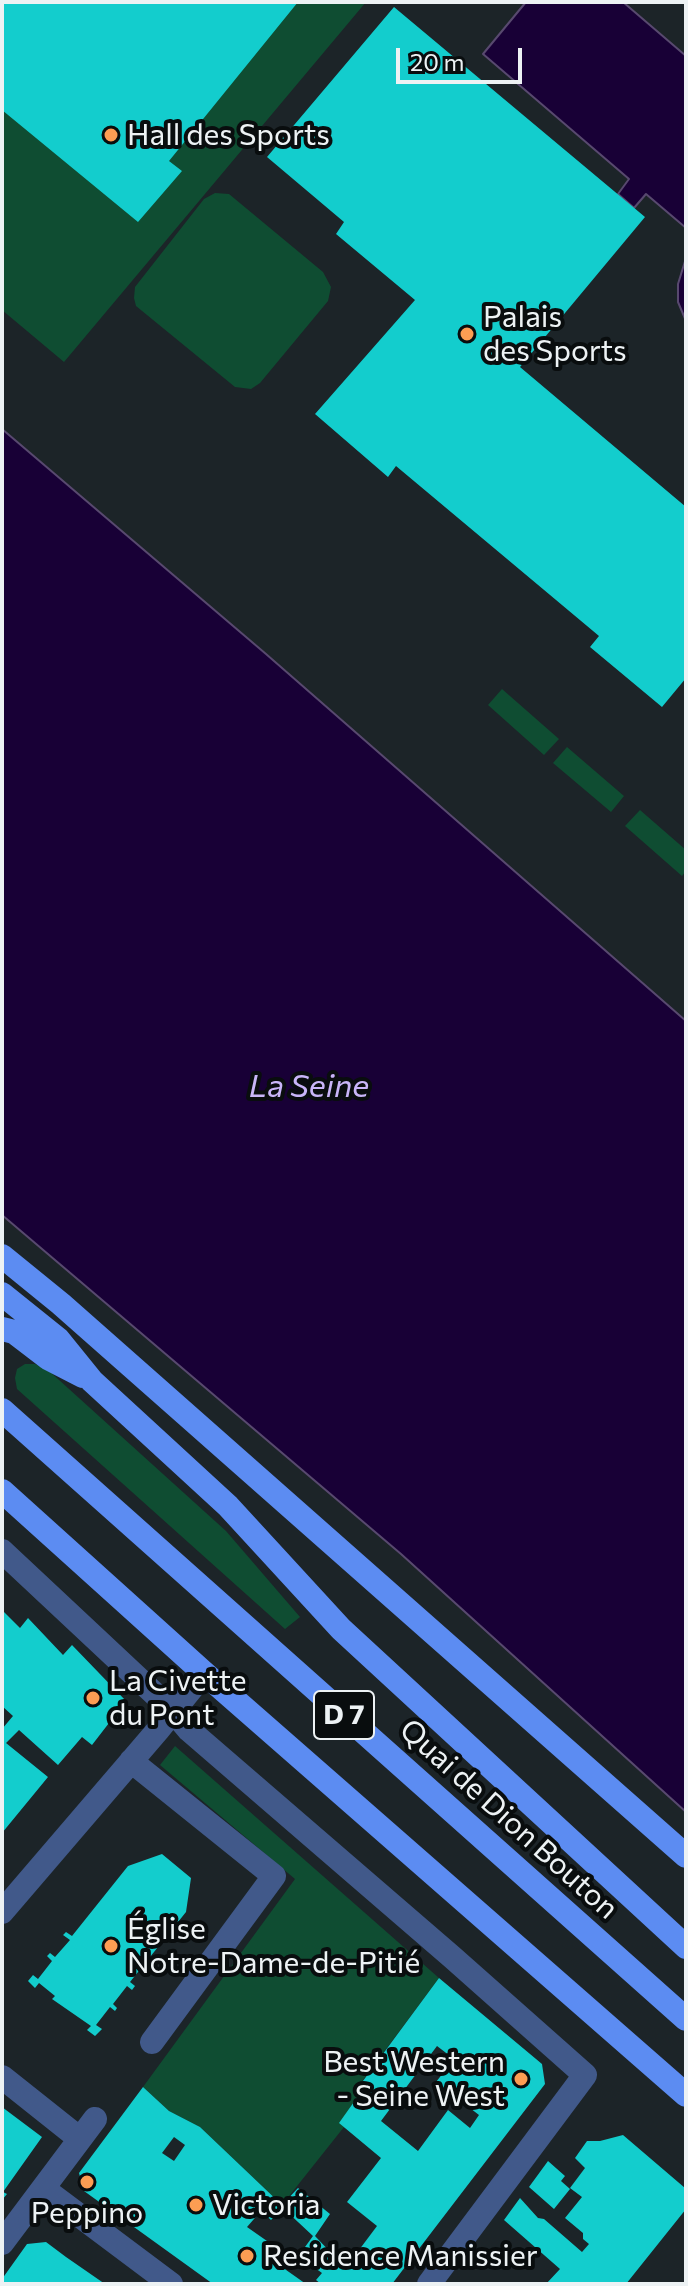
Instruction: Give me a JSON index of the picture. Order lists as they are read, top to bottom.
{
  "streets": {
    "main road": ["D 7", "Quai de Dion Bouton"]
  },
  "water": ["La Seine"],
  "places": [
    "Hall des Sports",
    "Palais des Sports",
    "La Civette du Pont",
    "Église Notre-Dame-de-Pitié",
    "Best Western - Seine West",
    "Peppino",
    "Victoria",
    "Residence Manissier"
  ],
  "scale_bar": "20 m"
}
